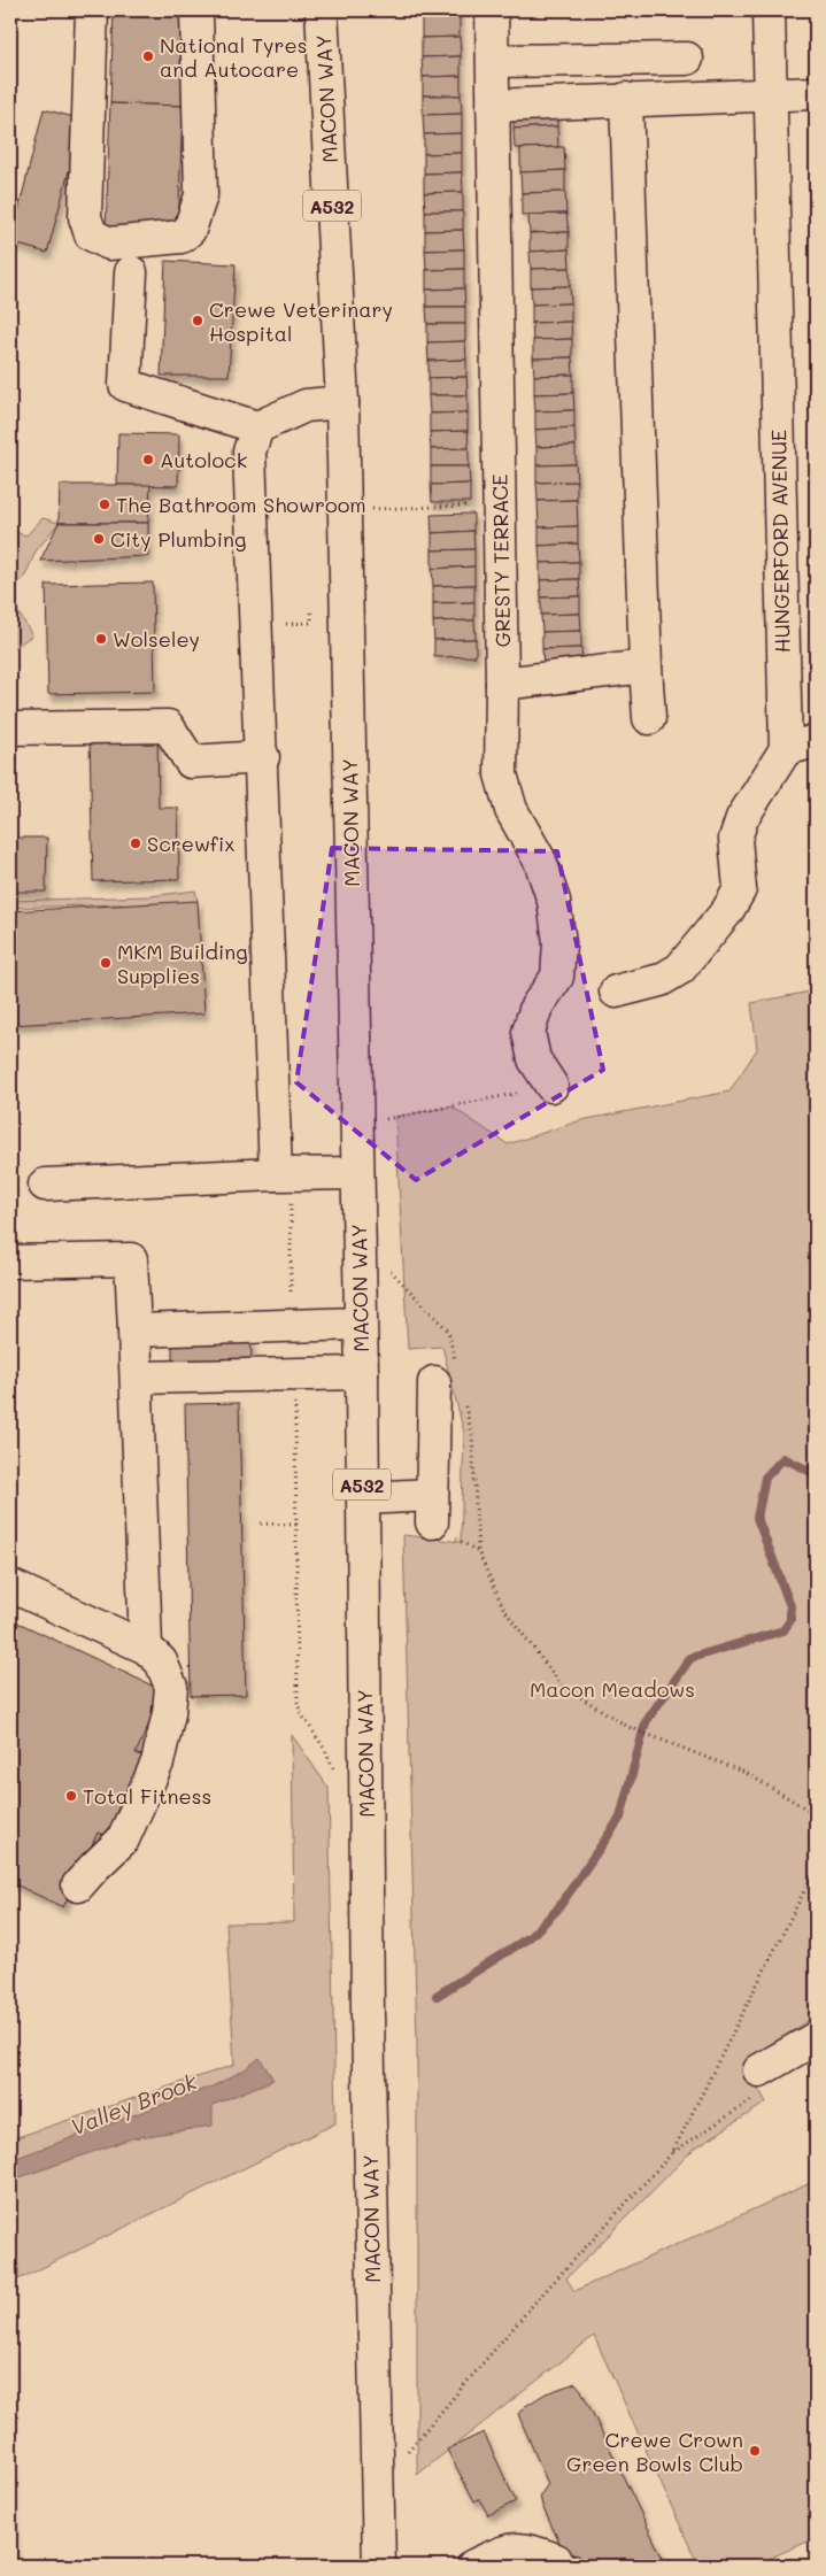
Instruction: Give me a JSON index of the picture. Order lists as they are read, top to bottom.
{
  "streets": {
    "main road": [
      "MACON WAY",
      "A532",
      "HUNGERFORD AVENUE",
      "GRESTY TERRACE"
    ]
  },
  "water": ["Valley Brook"],
  "parks": ["Macon Meadows"],
  "places": [
    "National Tyres and Autocare",
    "Crewe Veterinary Hospital",
    "Autolock",
    "The Bathroom Showroom",
    "City Plumbing",
    "Wolseley",
    "Screwfix",
    "MKM Building Supplies",
    "Total Fitness",
    "Crewe Crown Green Bowls Club"
  ]
}
